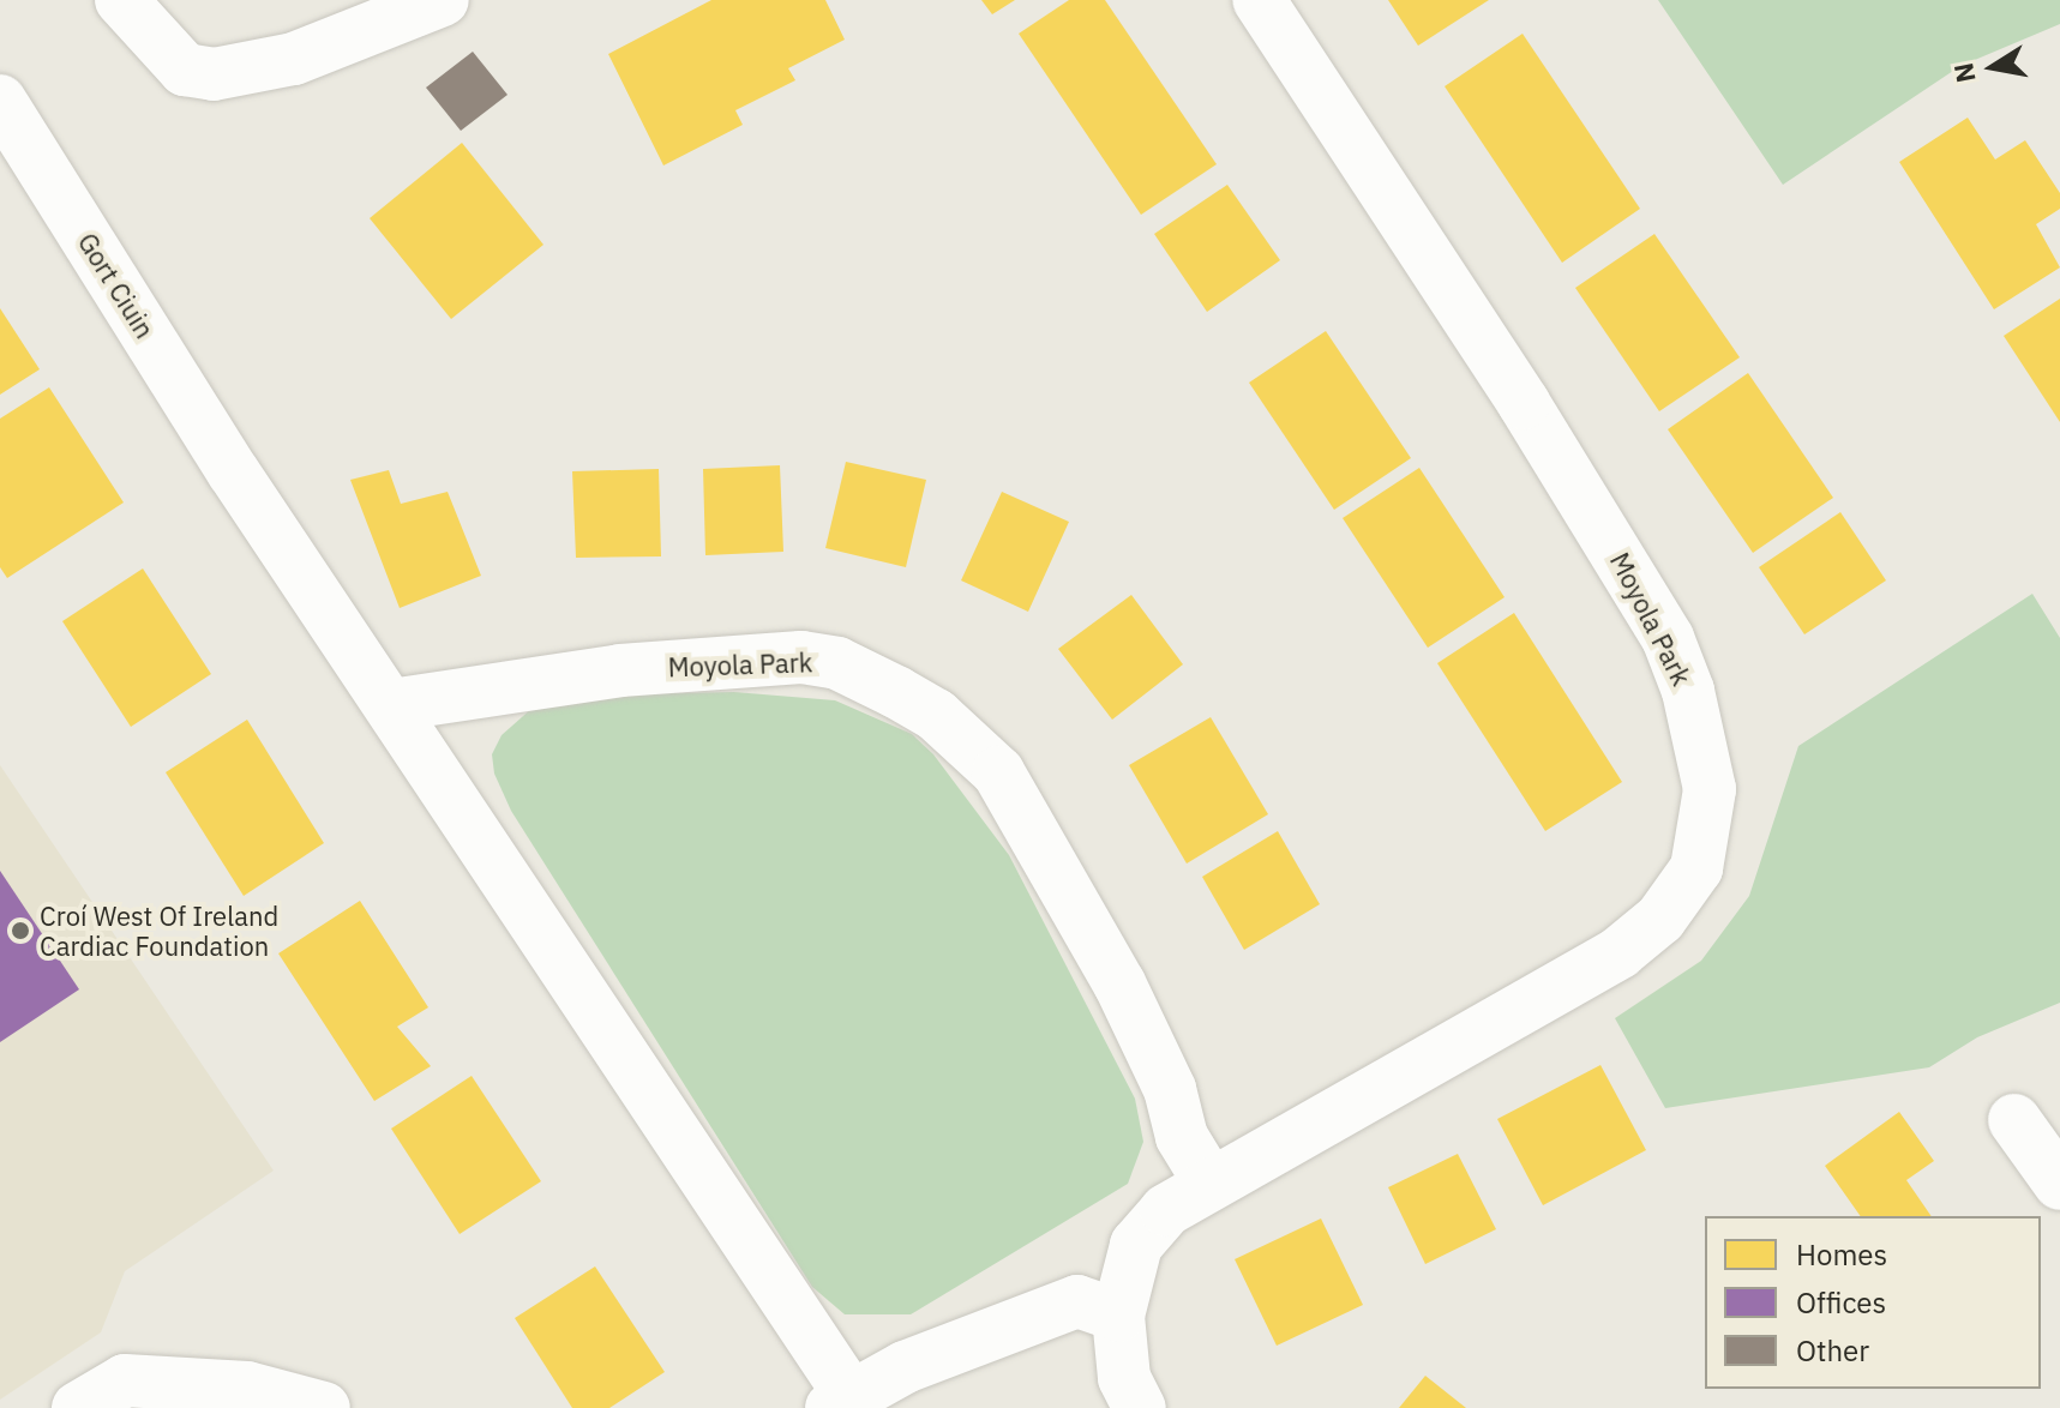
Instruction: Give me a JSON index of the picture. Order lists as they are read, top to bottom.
{
  "streets": {
    "street": ["Gort Ciuin", "Moyola Park"]
  },
  "crossings": [
    ["Gort Ciuin", "Moyola Park"]
  ],
  "places": ["Croí West Of Ireland Cardiac Foundation"],
  "legend": ["Homes", "Offices", "Other"],
  "north": "left"
}
